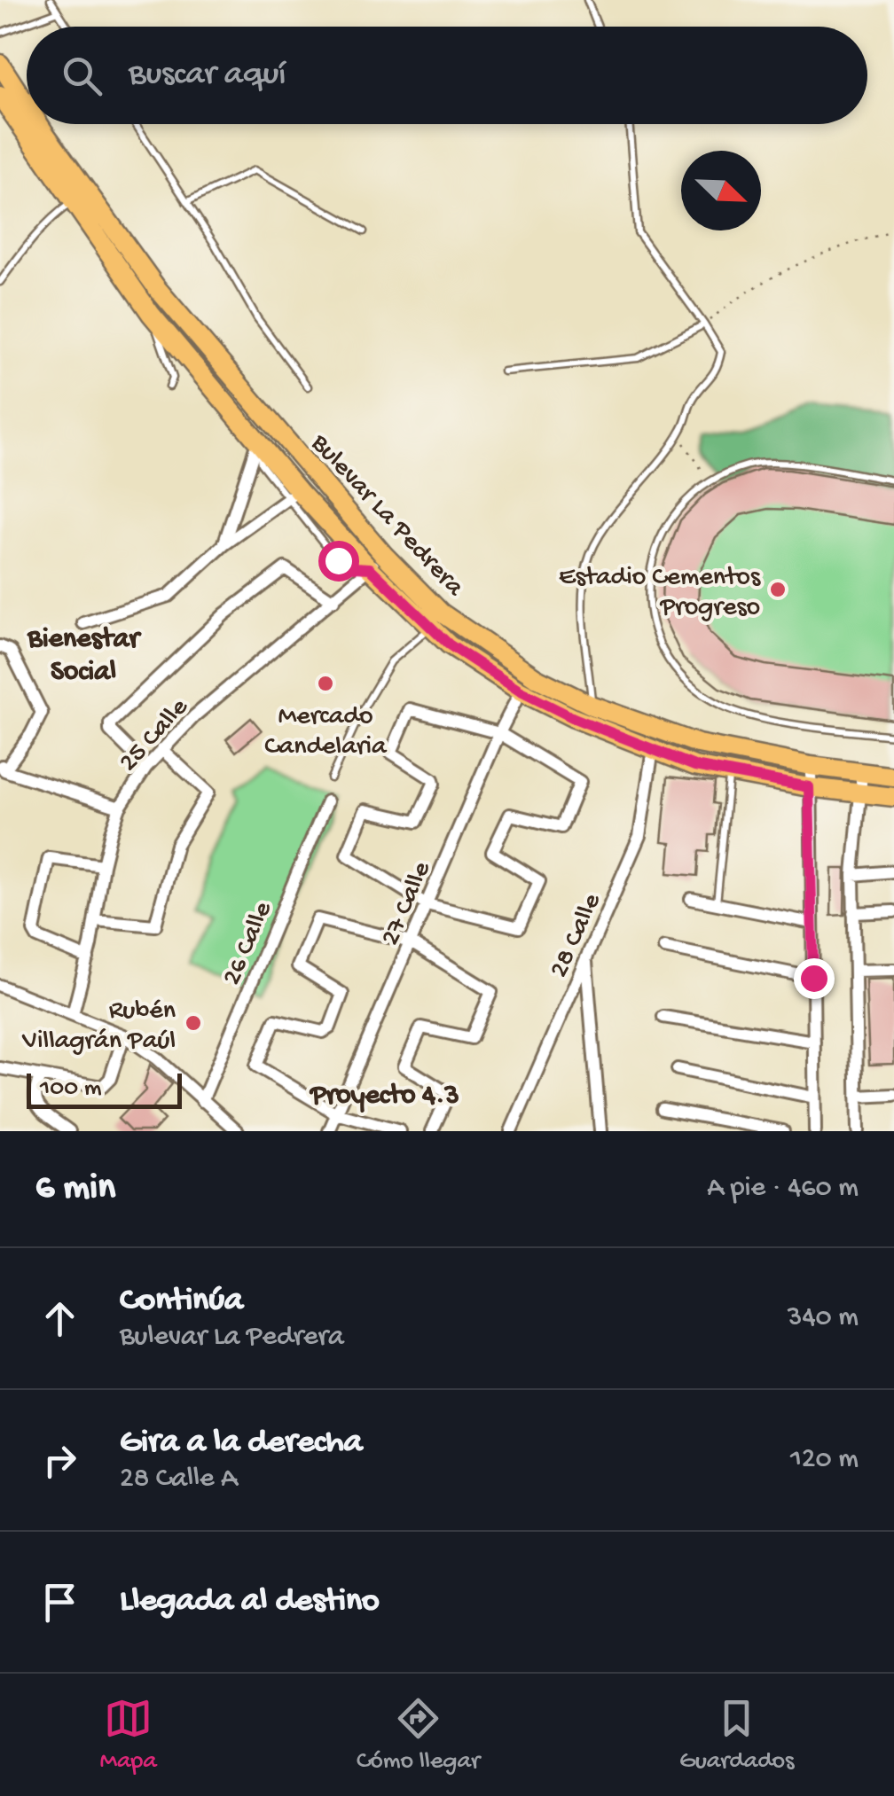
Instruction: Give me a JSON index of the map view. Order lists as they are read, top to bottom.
{
  "streets": {
    "main road": ["Bulevar La Pedrera"],
    "street": [
      "25 Calle",
      "27 Calle",
      "28 Calle",
      "26 Calle"
    ]
  },
  "crossings": [
    ["Bulevar La Pedrera", "25 Calle"],
    ["Bulevar La Pedrera", "27 Calle"],
    ["Bulevar La Pedrera", "28 Calle"]
  ],
  "districts": ["Bienestar Social", "Proyecto 4.3"],
  "places": ["Estadio Cementos Progreso", "Mercado Candelaria", "Rubén Villagrán Paúl"],
  "scale_bar": "100 m",
  "north": "bottom right",
  "page": {
    "search": "Buscar aquí",
    "scale": "100 m",
    "heading": ["6 min", "A pie · 460 m"],
    "list": [
      ["Continúa", "Bulevar La Pedrera", "340 m"],
      ["Gira a la derecha", "28 Calle A", "120 m"],
      "Llegada al destino"
    ],
    "nav": ["Mapa", "Cómo llegar", "Guardados"]
  }
}
